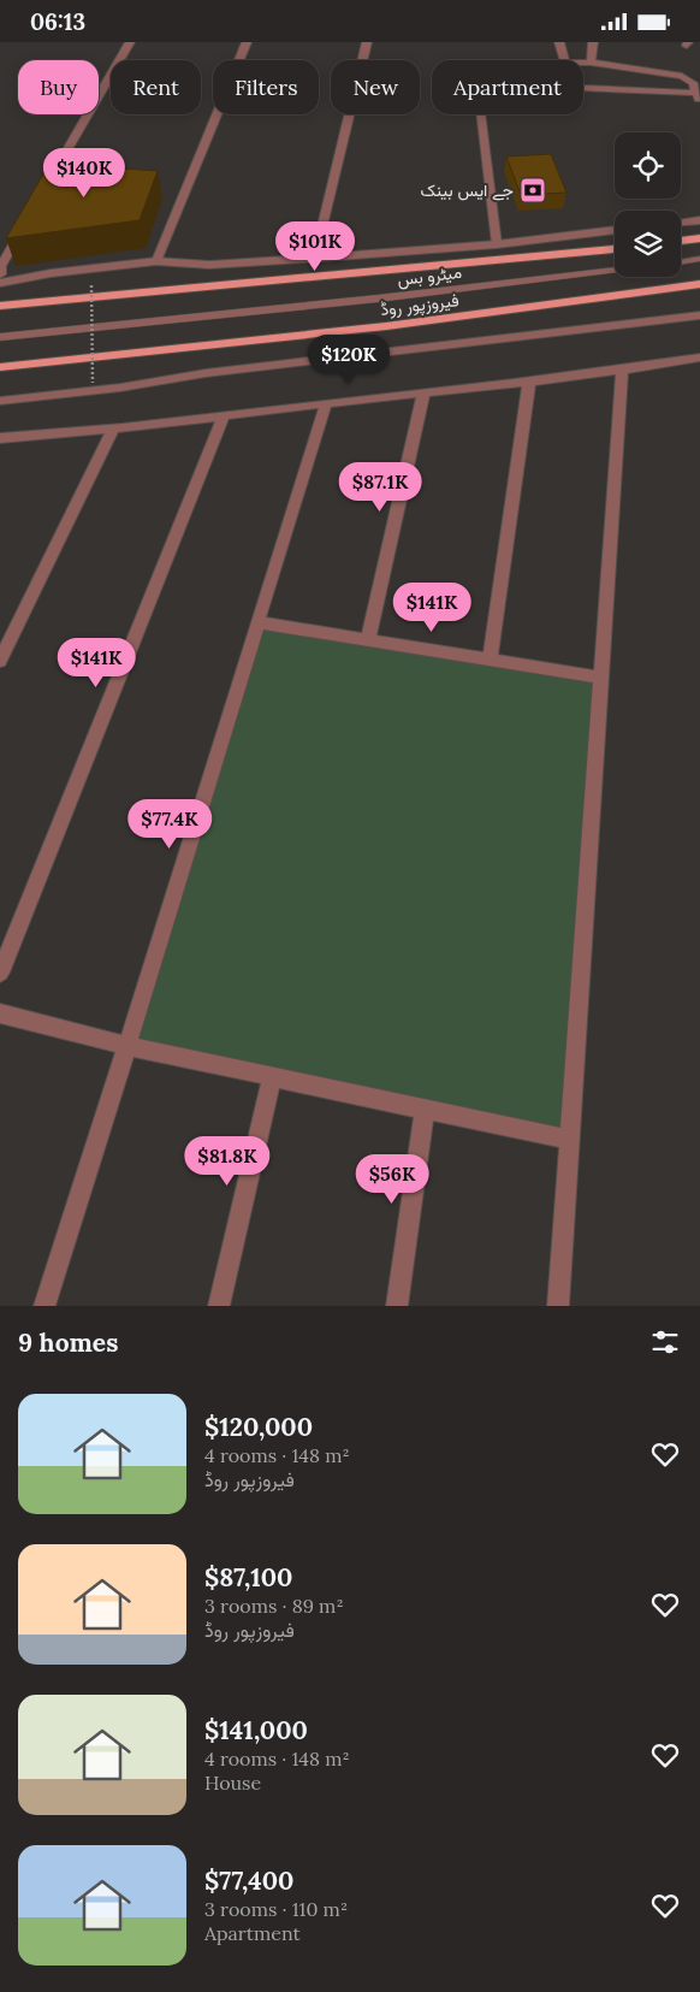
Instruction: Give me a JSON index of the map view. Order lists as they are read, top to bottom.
{
  "streets": {
    "main road": ["فیروزپور روڈ"],
    "lane": ["میٹرو بس"]
  },
  "places": {
    "bank": ["جے ایس بینک"]
  },
  "page": {
    "status": "06:13",
    "chip": [
      "Buy",
      "Rent",
      "Filters",
      "New",
      "Apartment"
    ],
    "price": [
      "$140K",
      "$101K",
      "$120K",
      "$87.1K",
      "$141K",
      "$141K",
      "$77.4K",
      "$81.8K",
      "$56K"
    ],
    "heading": "9 homes",
    "list": [
      {
        "name": "$120,000",
        "note": "4 rooms · 148 m² · فیروزپور روڈ"
      },
      {
        "name": "$87,100",
        "note": "3 rooms · 89 m² · فیروزپور روڈ"
      },
      {
        "name": "$141,000",
        "note": "4 rooms · 148 m² · House"
      },
      {
        "name": "$77,400",
        "note": "3 rooms · 110 m² · Apartment"
      }
    ]
  }
}
